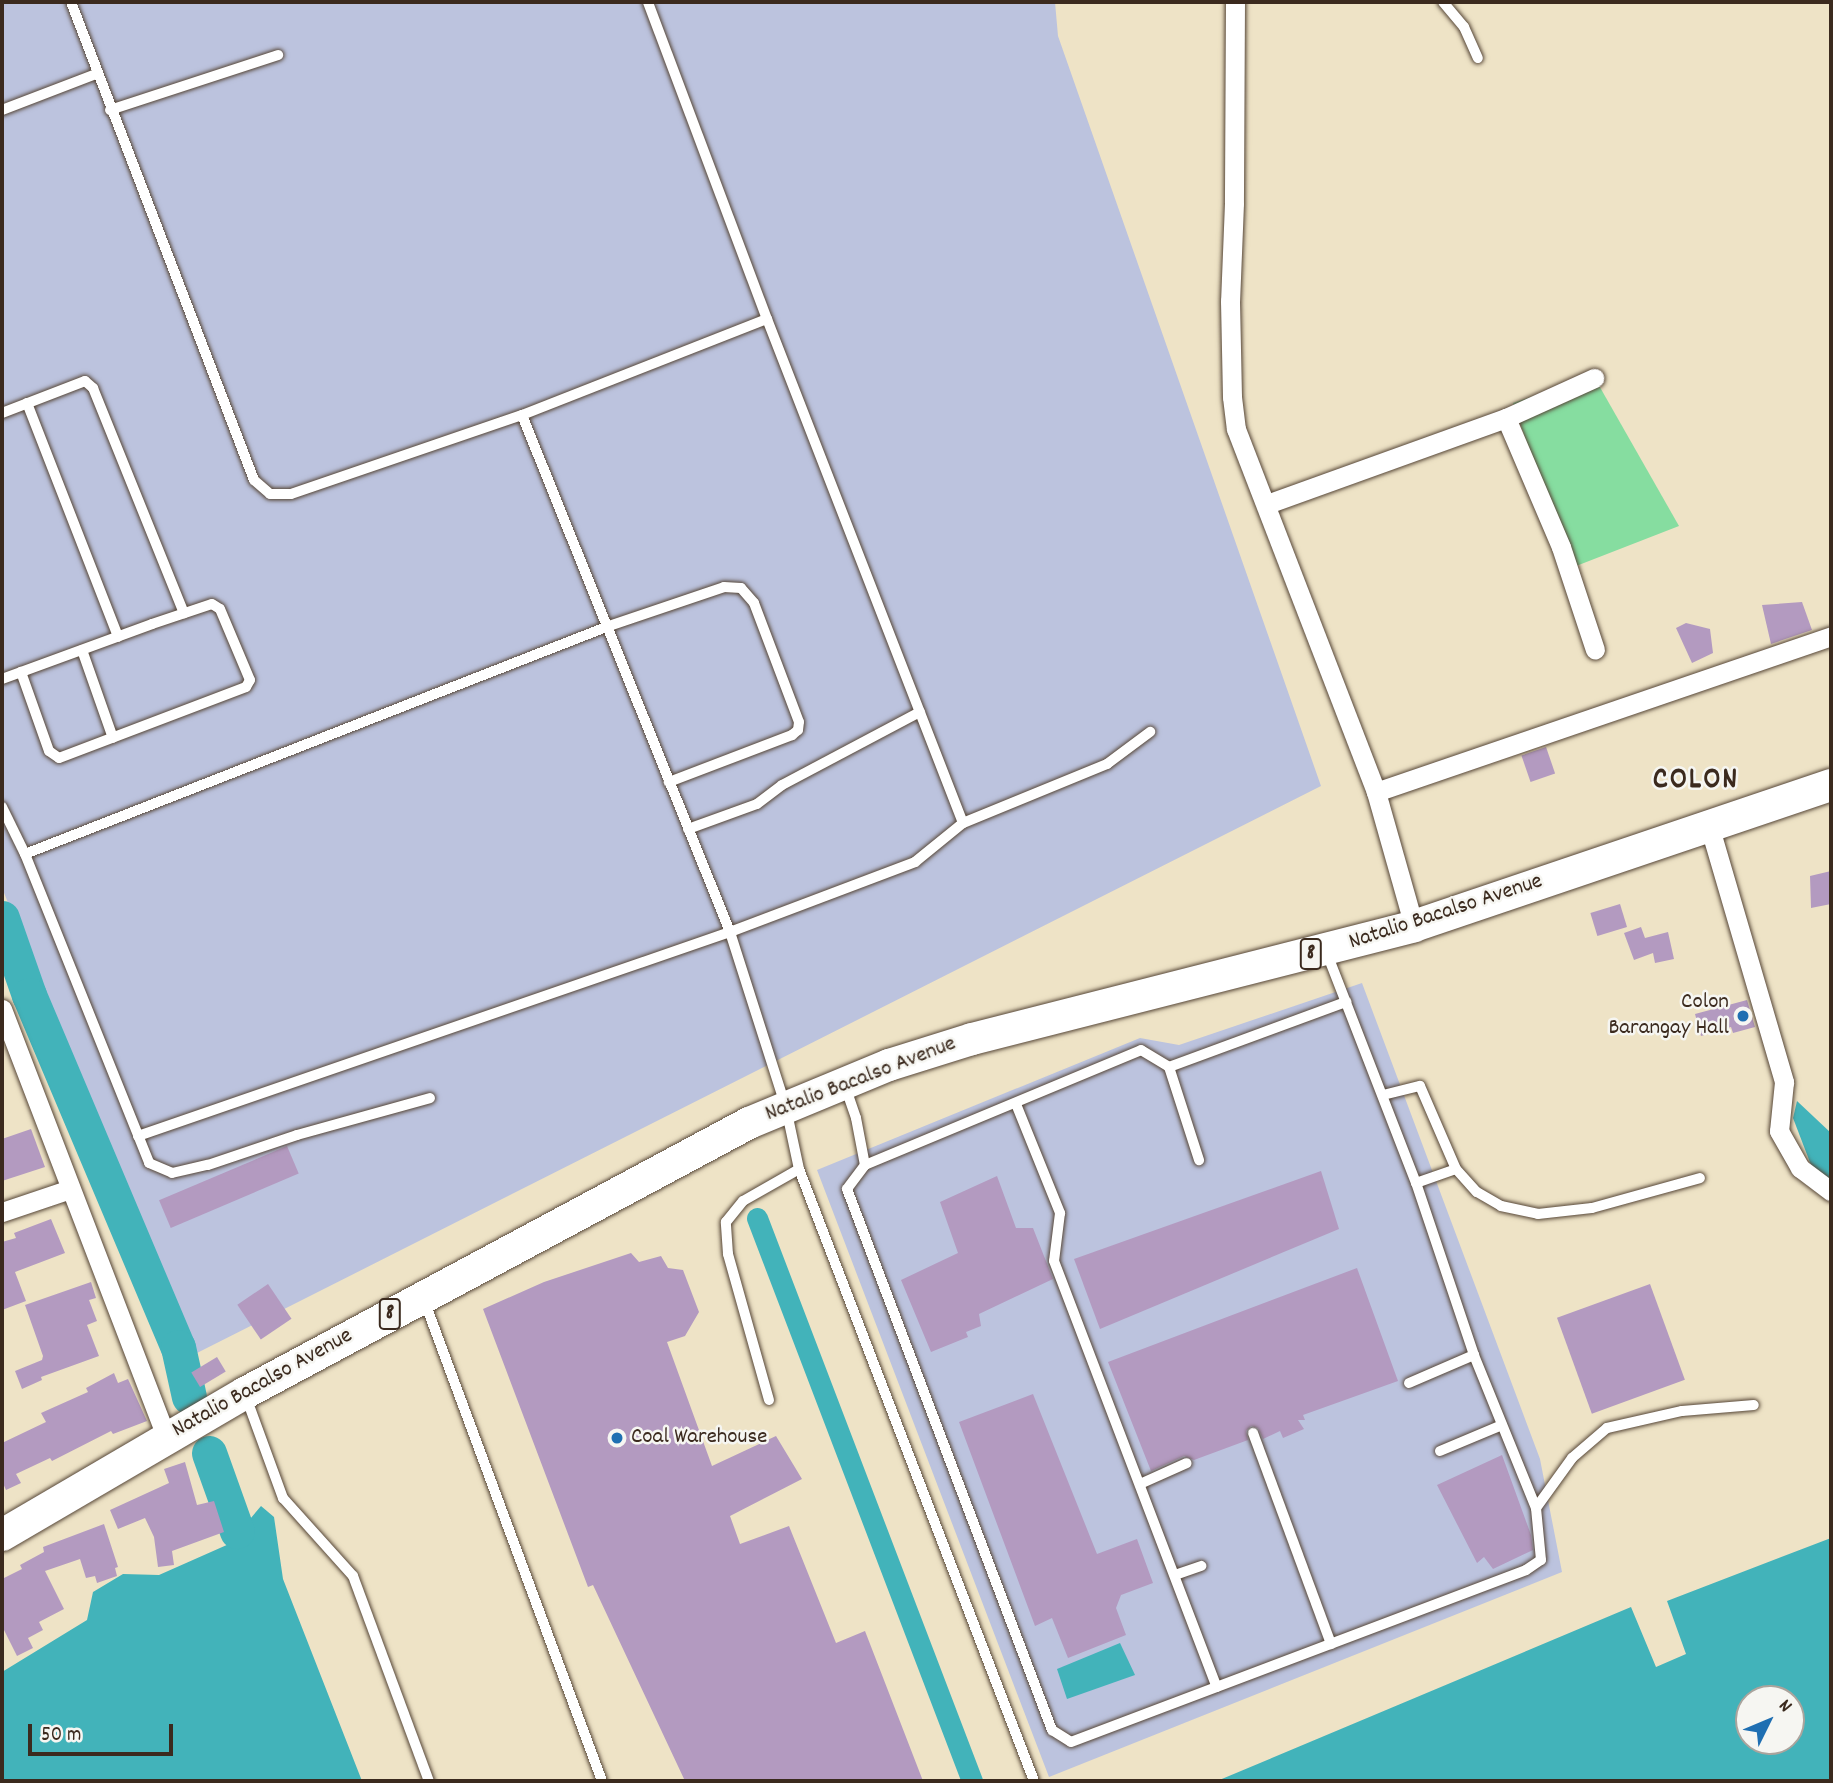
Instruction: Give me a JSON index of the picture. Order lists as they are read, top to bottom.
{
  "streets": {
    "highway": ["Natalio Bacalso Avenue", "8"]
  },
  "districts": ["COLON"],
  "places": ["Colon Barangay Hall", "Coal Warehouse"],
  "scale_bar": "50 m",
  "north": "top right"
}
